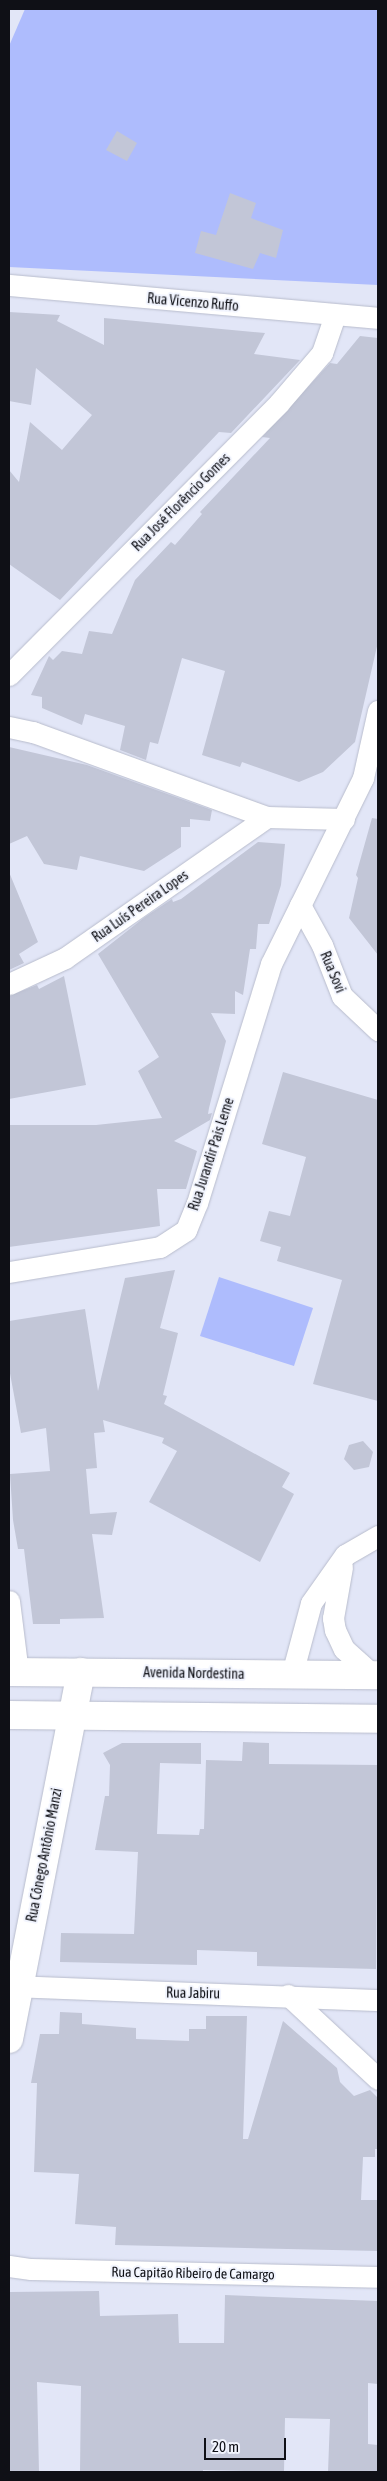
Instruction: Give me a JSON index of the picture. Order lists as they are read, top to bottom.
{
  "streets": {
    "main road": ["Avenida Nordestina", "Rua Cônego Antônio Manzi"],
    "street": [
      "Rua Vicenzo Ruffo",
      "Rua José Florêncio Gomes",
      "Rua Luís Pereira Lopes",
      "Rua Sovi",
      "Rua Jurandir Pais Leme",
      "Rua Jabiru",
      "Rua Capitão Ribeiro de Camargo"
    ]
  },
  "crossings": [
    ["Rua Vicenzo Ruffo", "Rua José Florêncio Gomes"],
    ["Rua Sovi", "Rua Jurandir Pais Leme"],
    ["Avenida Nordestina", "Rua Cônego Antônio Manzi"],
    ["Rua Cônego Antônio Manzi", "Rua Jabiru"]
  ],
  "scale_bar": "20 m"
}
